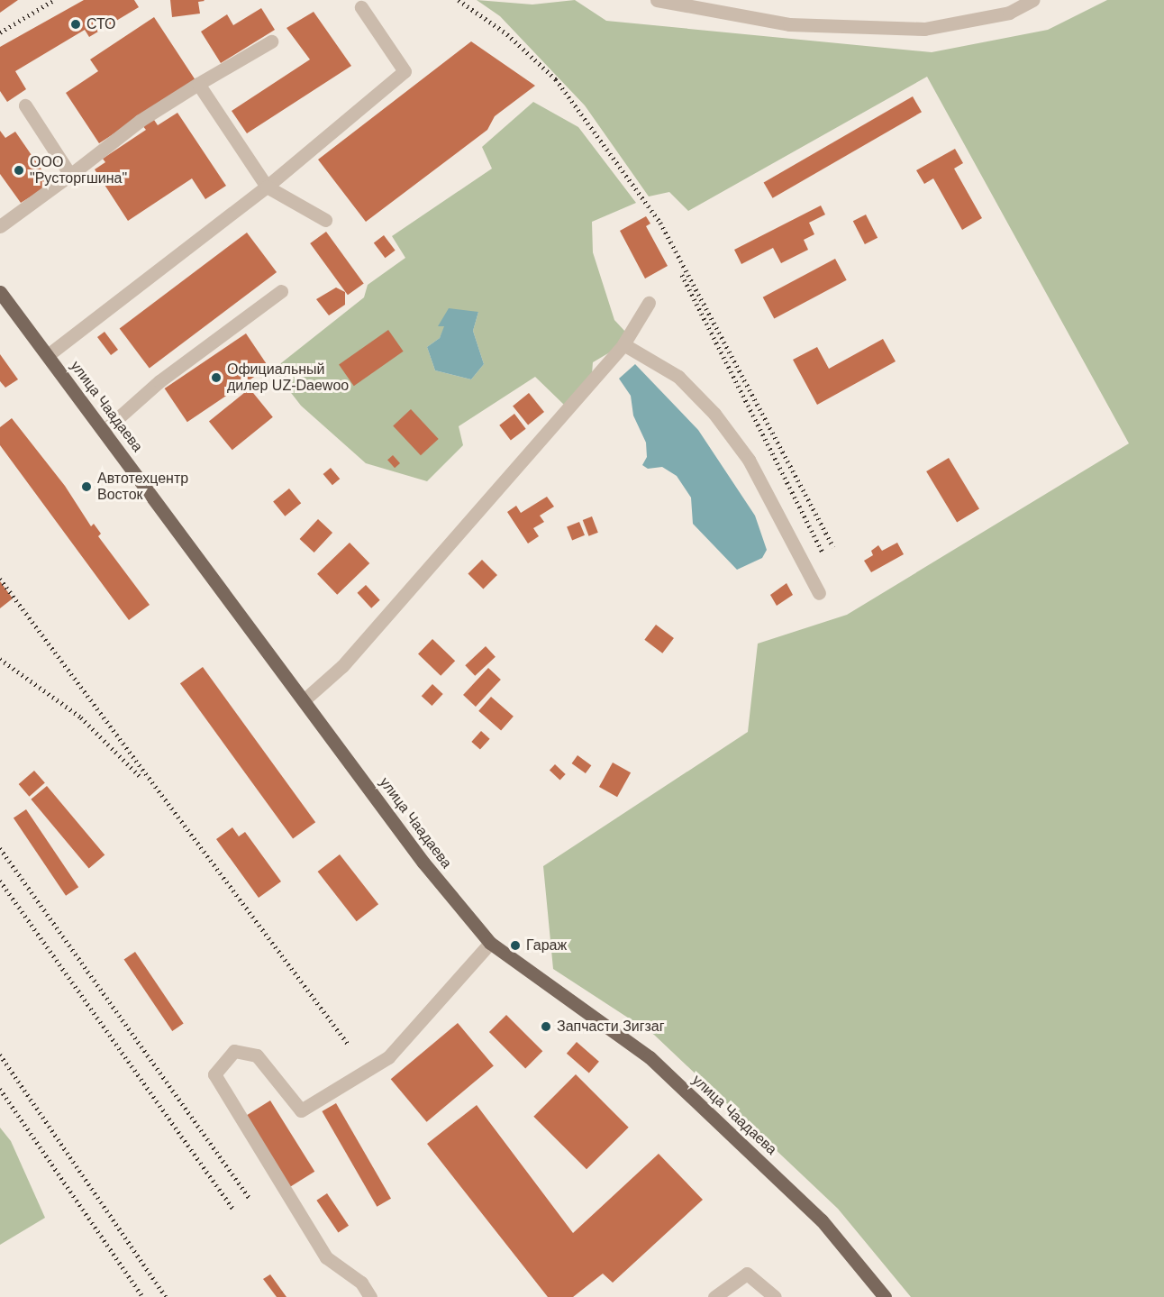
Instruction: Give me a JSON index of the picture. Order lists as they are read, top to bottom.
{
  "streets": {
    "main road": ["улица Чаадаева"]
  },
  "places": [
    "СТО",
    "ООО \"Русторгшина\"",
    "Официальный дилер UZ-Daewoo",
    "Автотехцентр Восток",
    "Гараж",
    "Запчасти Зигзаг"
  ]
}
